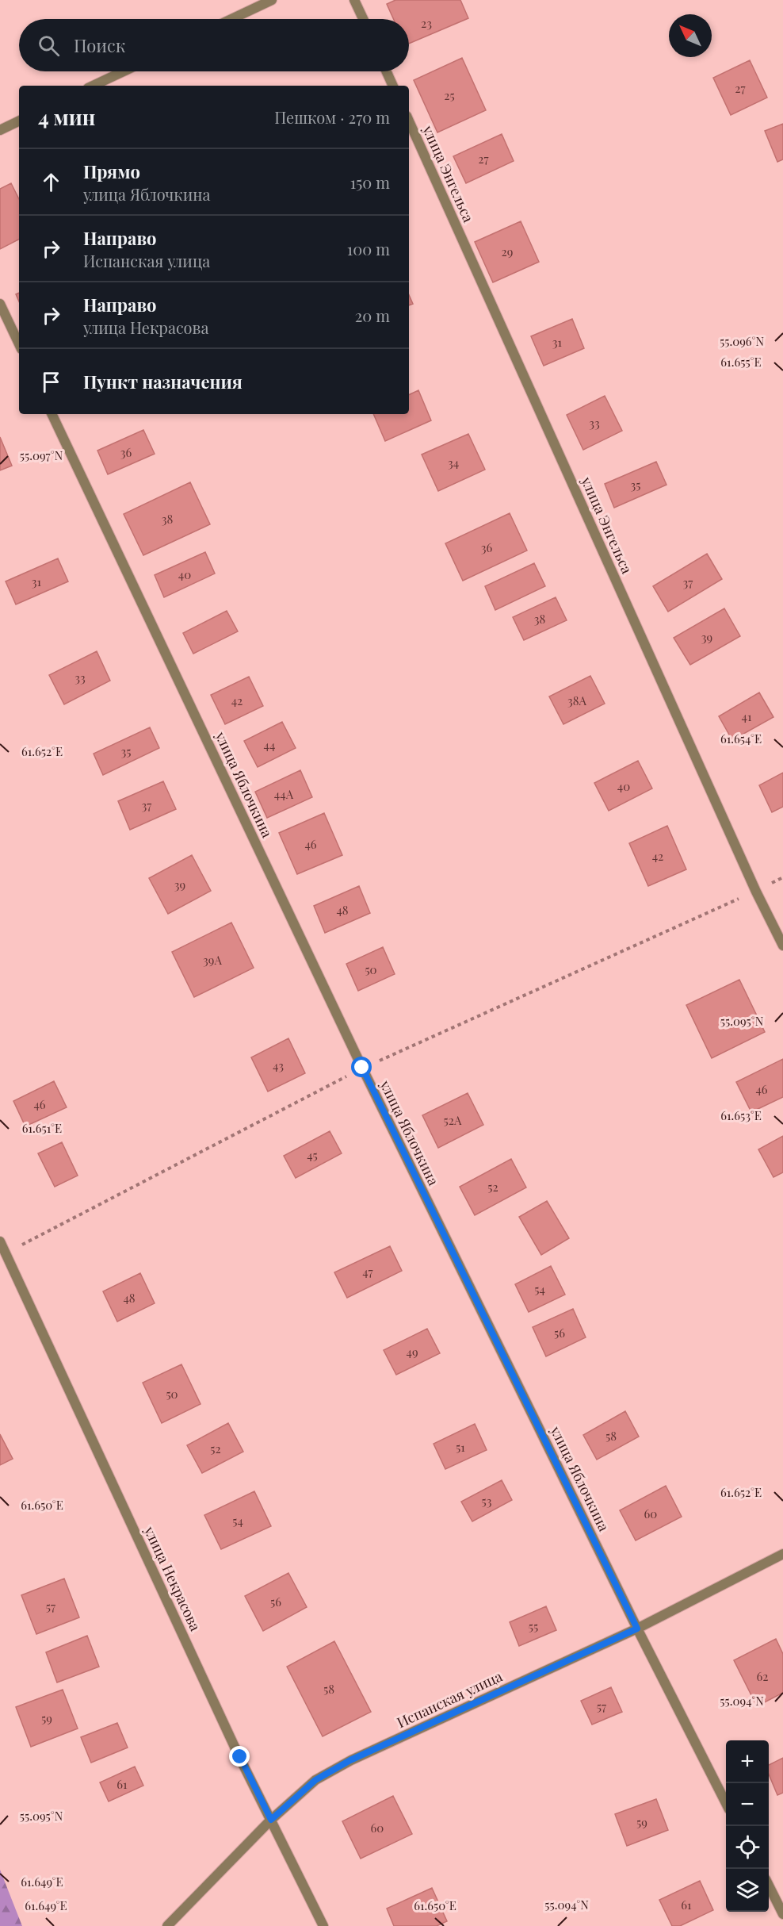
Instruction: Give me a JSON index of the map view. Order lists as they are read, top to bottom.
{
  "streets": {
    "street": [
      "улица Энгельса",
      "улица Яблочкина",
      "улица Некрасова",
      "Испанская улица"
    ]
  },
  "crossings": [
    ["улица Яблочкина", "Испанская улица"],
    ["улица Некрасова", "Испанская улица"]
  ],
  "house_numbers": [
    "23",
    "27",
    "25",
    "27",
    "29",
    "31",
    "33",
    "36",
    "34",
    "35",
    "38",
    "36",
    "40",
    "31",
    "37",
    "38",
    "39",
    "33",
    "42",
    "38А",
    "41",
    "44",
    "35",
    "40",
    "44А",
    "37",
    "46",
    "42",
    "39",
    "48",
    "39А",
    "50",
    "43",
    "46",
    "46",
    "52А",
    "45",
    "52",
    "47",
    "54",
    "48",
    "56",
    "49",
    "50",
    "58",
    "51",
    "52",
    "53",
    "60",
    "54",
    "56",
    "57",
    "55",
    "62",
    "58",
    "57",
    "59",
    "61",
    "59",
    "60",
    "61"
  ],
  "north": "top left",
  "page": {
    "search": "Поиск",
    "heading": ["4 мин", "Пешком · 270 m"],
    "list": [
      ["Прямо", "улица Яблочкина", "150 m"],
      ["Направо", "Испанская улица", "100 m"],
      ["Направо", "улица Некрасова", "20 m"],
      "Пункт назначения"
    ],
    "map_buttons": ["+", "−"]
  },
  "coordinates": [
    "55.096°N",
    "61.655°E",
    "55.097°N",
    "61.654°E",
    "61.652°E",
    "55.095°N",
    "61.653°E",
    "61.651°E",
    "61.650°E",
    "55.094°N",
    "61.649°E"
  ]
}
